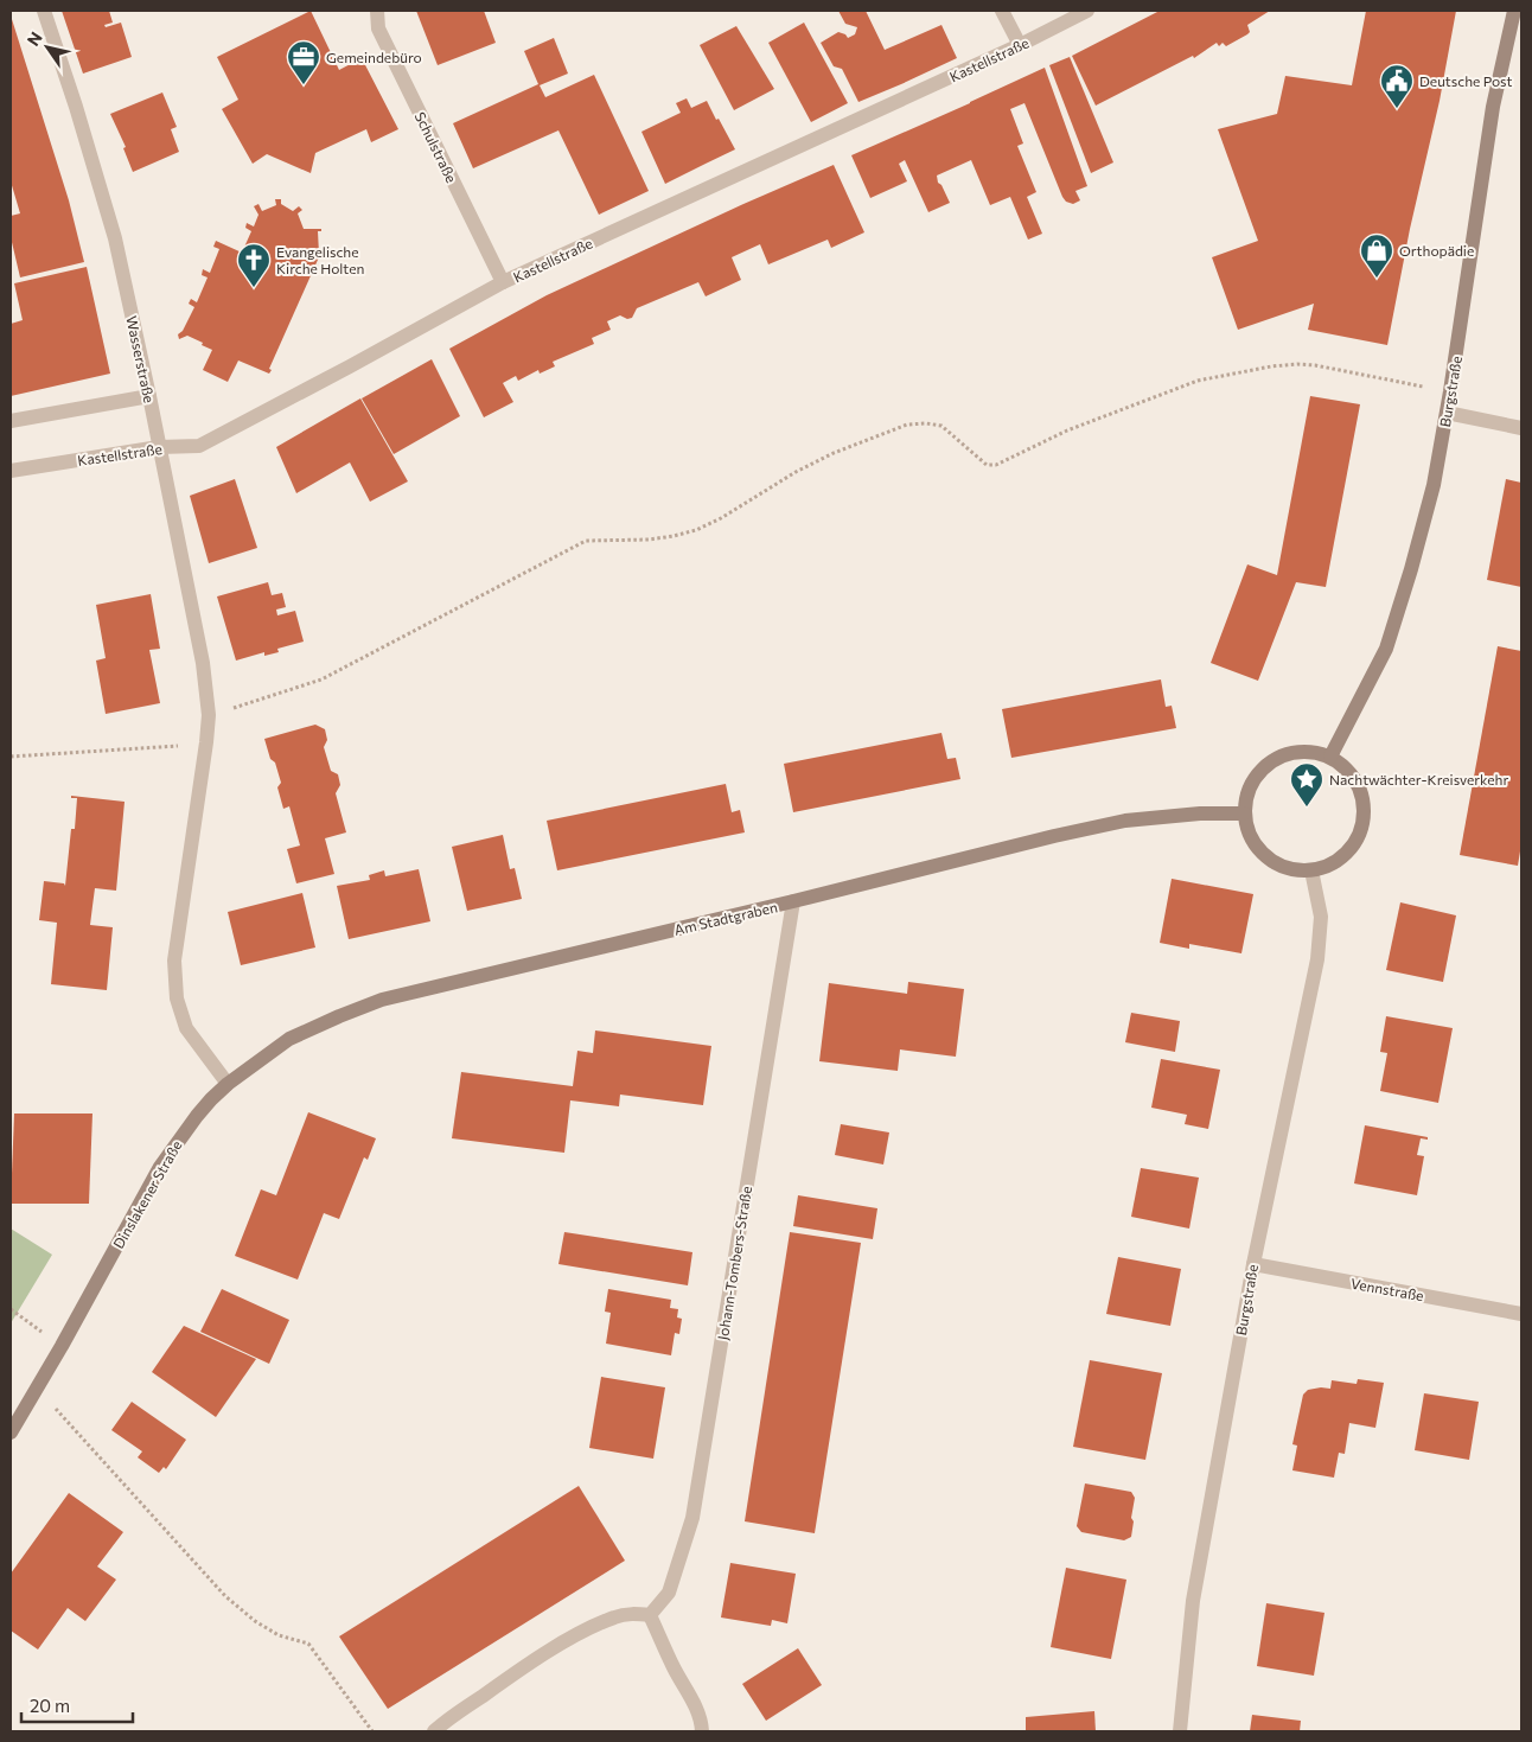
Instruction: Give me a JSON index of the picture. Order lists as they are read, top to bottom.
{
  "streets": {
    "main road": ["Burgstraße", "Am Stadtgraben", "Dinslakener Straße"],
    "street": [
      "Kastellstraße",
      "Schulstraße",
      "Wasserstraße",
      "Johann-Tombers-Straße",
      "Vennstraße"
    ]
  },
  "crossings": [
    ["Kastellstraße", "Schulstraße"],
    ["Kastellstraße", "Wasserstraße"],
    ["Burgstraße", "Am Stadtgraben"],
    ["Burgstraße", "Vennstraße"],
    ["Am Stadtgraben", "Dinslakener Straße"],
    ["Am Stadtgraben", "Johann-Tombers-Straße"]
  ],
  "places": {
    "office": ["Gemeindebüro"],
    "public building": ["Deutsche Post"],
    "shop": ["Orthopädie"],
    "church": ["Evangelische Kirche Holten"],
    "place": ["Nachtwächter-Kreisverkehr"]
  },
  "scale_bar": "20 m",
  "north": "top left"
}
